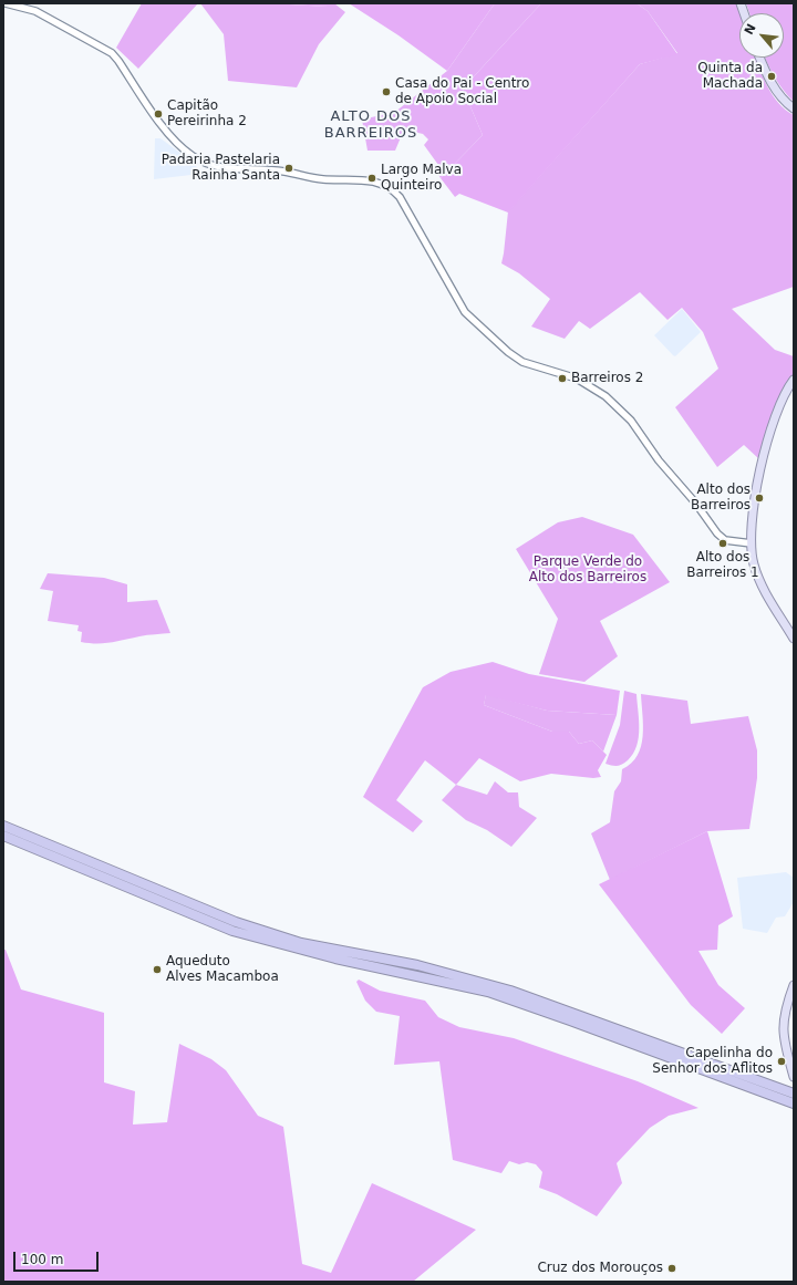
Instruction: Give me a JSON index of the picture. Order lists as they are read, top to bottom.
{
  "districts": ["ALTO DOS BARREIROS"],
  "parks": ["Parque Verde do Alto dos Barreiros"],
  "places": [
    "Quinta da Machada",
    "Casa do Pai - Centro de Apoio Social",
    "Capitão Pereirinha 2",
    "Padaria Pastelaria Rainha Santa",
    "Largo Malva Quinteiro",
    "Barreiros 2",
    "Alto dos Barreiros",
    "Alto dos Barreiros 1",
    "Aqueduto Alves Macamboa",
    "Capelinha do Senhor dos Aflitos",
    "Cruz dos Morouços"
  ],
  "scale_bar": "100 m",
  "north": "top left"
}
